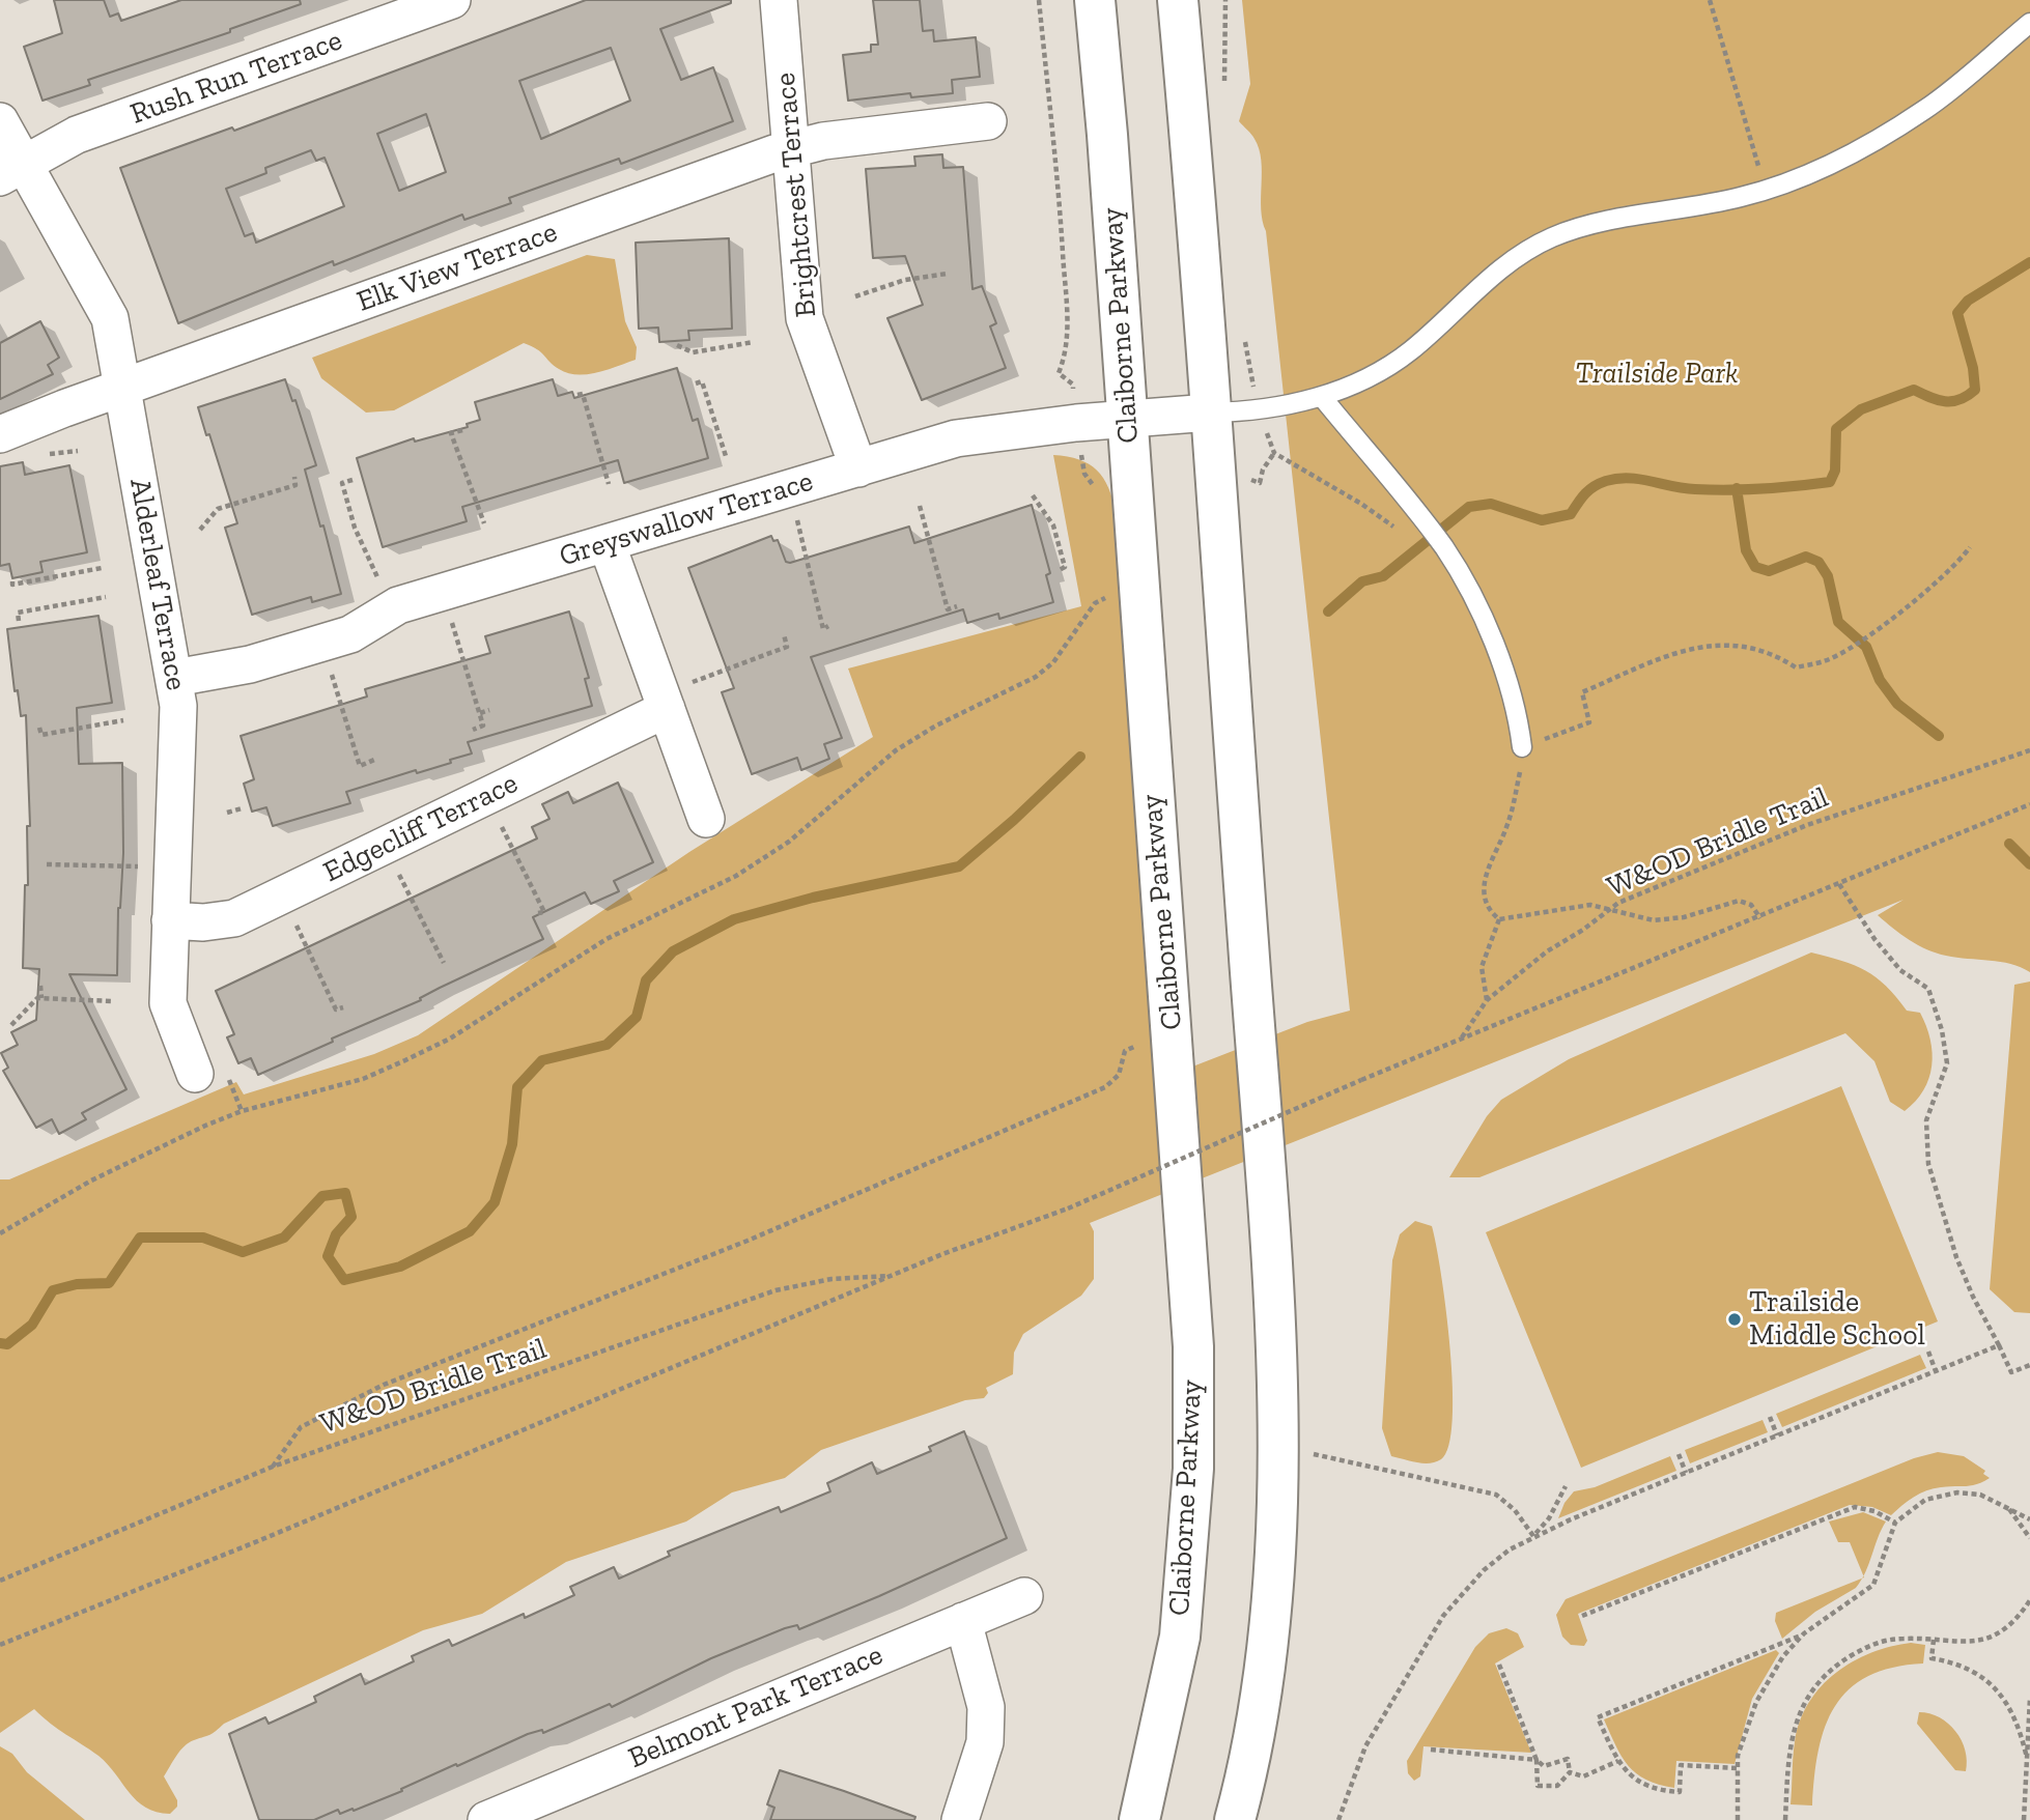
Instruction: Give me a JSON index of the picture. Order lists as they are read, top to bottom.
{
  "streets": {
    "main road": ["Claiborne Parkway"],
    "street": [
      "Rush Run Terrace",
      "Brightcrest Terrace",
      "Elk View Terrace",
      "Greyswallow Terrace",
      "Alderleaf Terrace",
      "Edgecliff Terrace",
      "Belmont Park Terrace"
    ],
    "path": ["W&OD Bridle Trail"]
  },
  "crossings": [
    ["Rush Run Terrace", "Alderleaf Terrace"],
    ["Brightcrest Terrace", "Elk View Terrace"],
    ["Brightcrest Terrace", "Greyswallow Terrace"],
    ["Elk View Terrace", "Alderleaf Terrace"],
    ["Claiborne Parkway", "Greyswallow Terrace"],
    ["Greyswallow Terrace", "Alderleaf Terrace"],
    ["Alderleaf Terrace", "Edgecliff Terrace"]
  ],
  "parks": ["Trailside Park"],
  "places": ["Trailside Middle School"]
}
